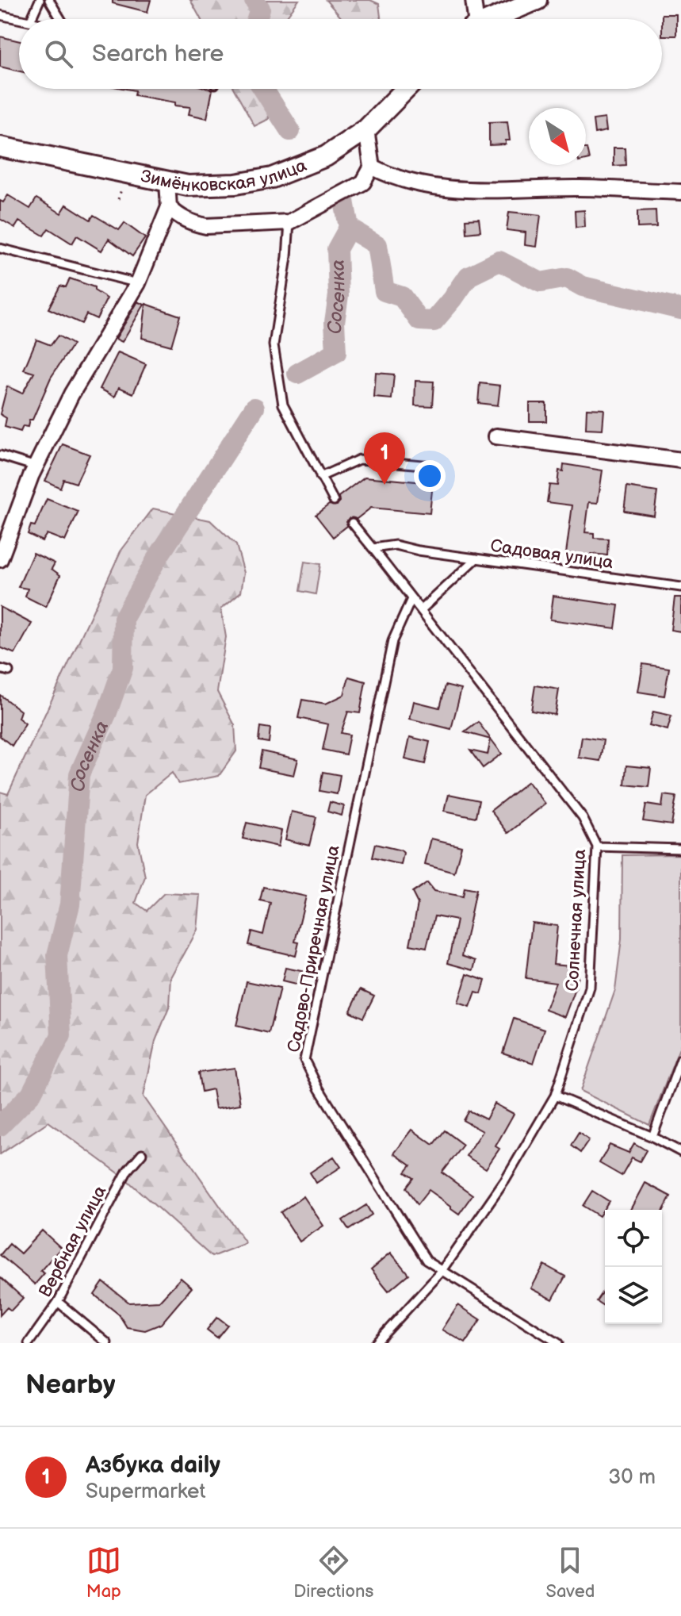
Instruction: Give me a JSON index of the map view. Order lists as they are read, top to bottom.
{
  "streets": {
    "main road": ["Зимёнковская улица"],
    "lane": [
      "Садовая улица",
      "Солнечная улица",
      "Садово-Приречная улица",
      "Вербная улица"
    ]
  },
  "crossings": [
    ["Садовая улица", "Солнечная улица"],
    ["Солнечная улица", "Садово-Приречная улица"]
  ],
  "water": ["Сосенка"],
  "north": "bottom right",
  "page": {
    "search": "Search here",
    "pins": "1",
    "heading": "Nearby",
    "list": [
      {
        "mark": "1",
        "name": "Азбука daily",
        "note": "Supermarket",
        "value": "30 m"
      }
    ],
    "nav": ["Map", "Directions", "Saved"]
  }
}
